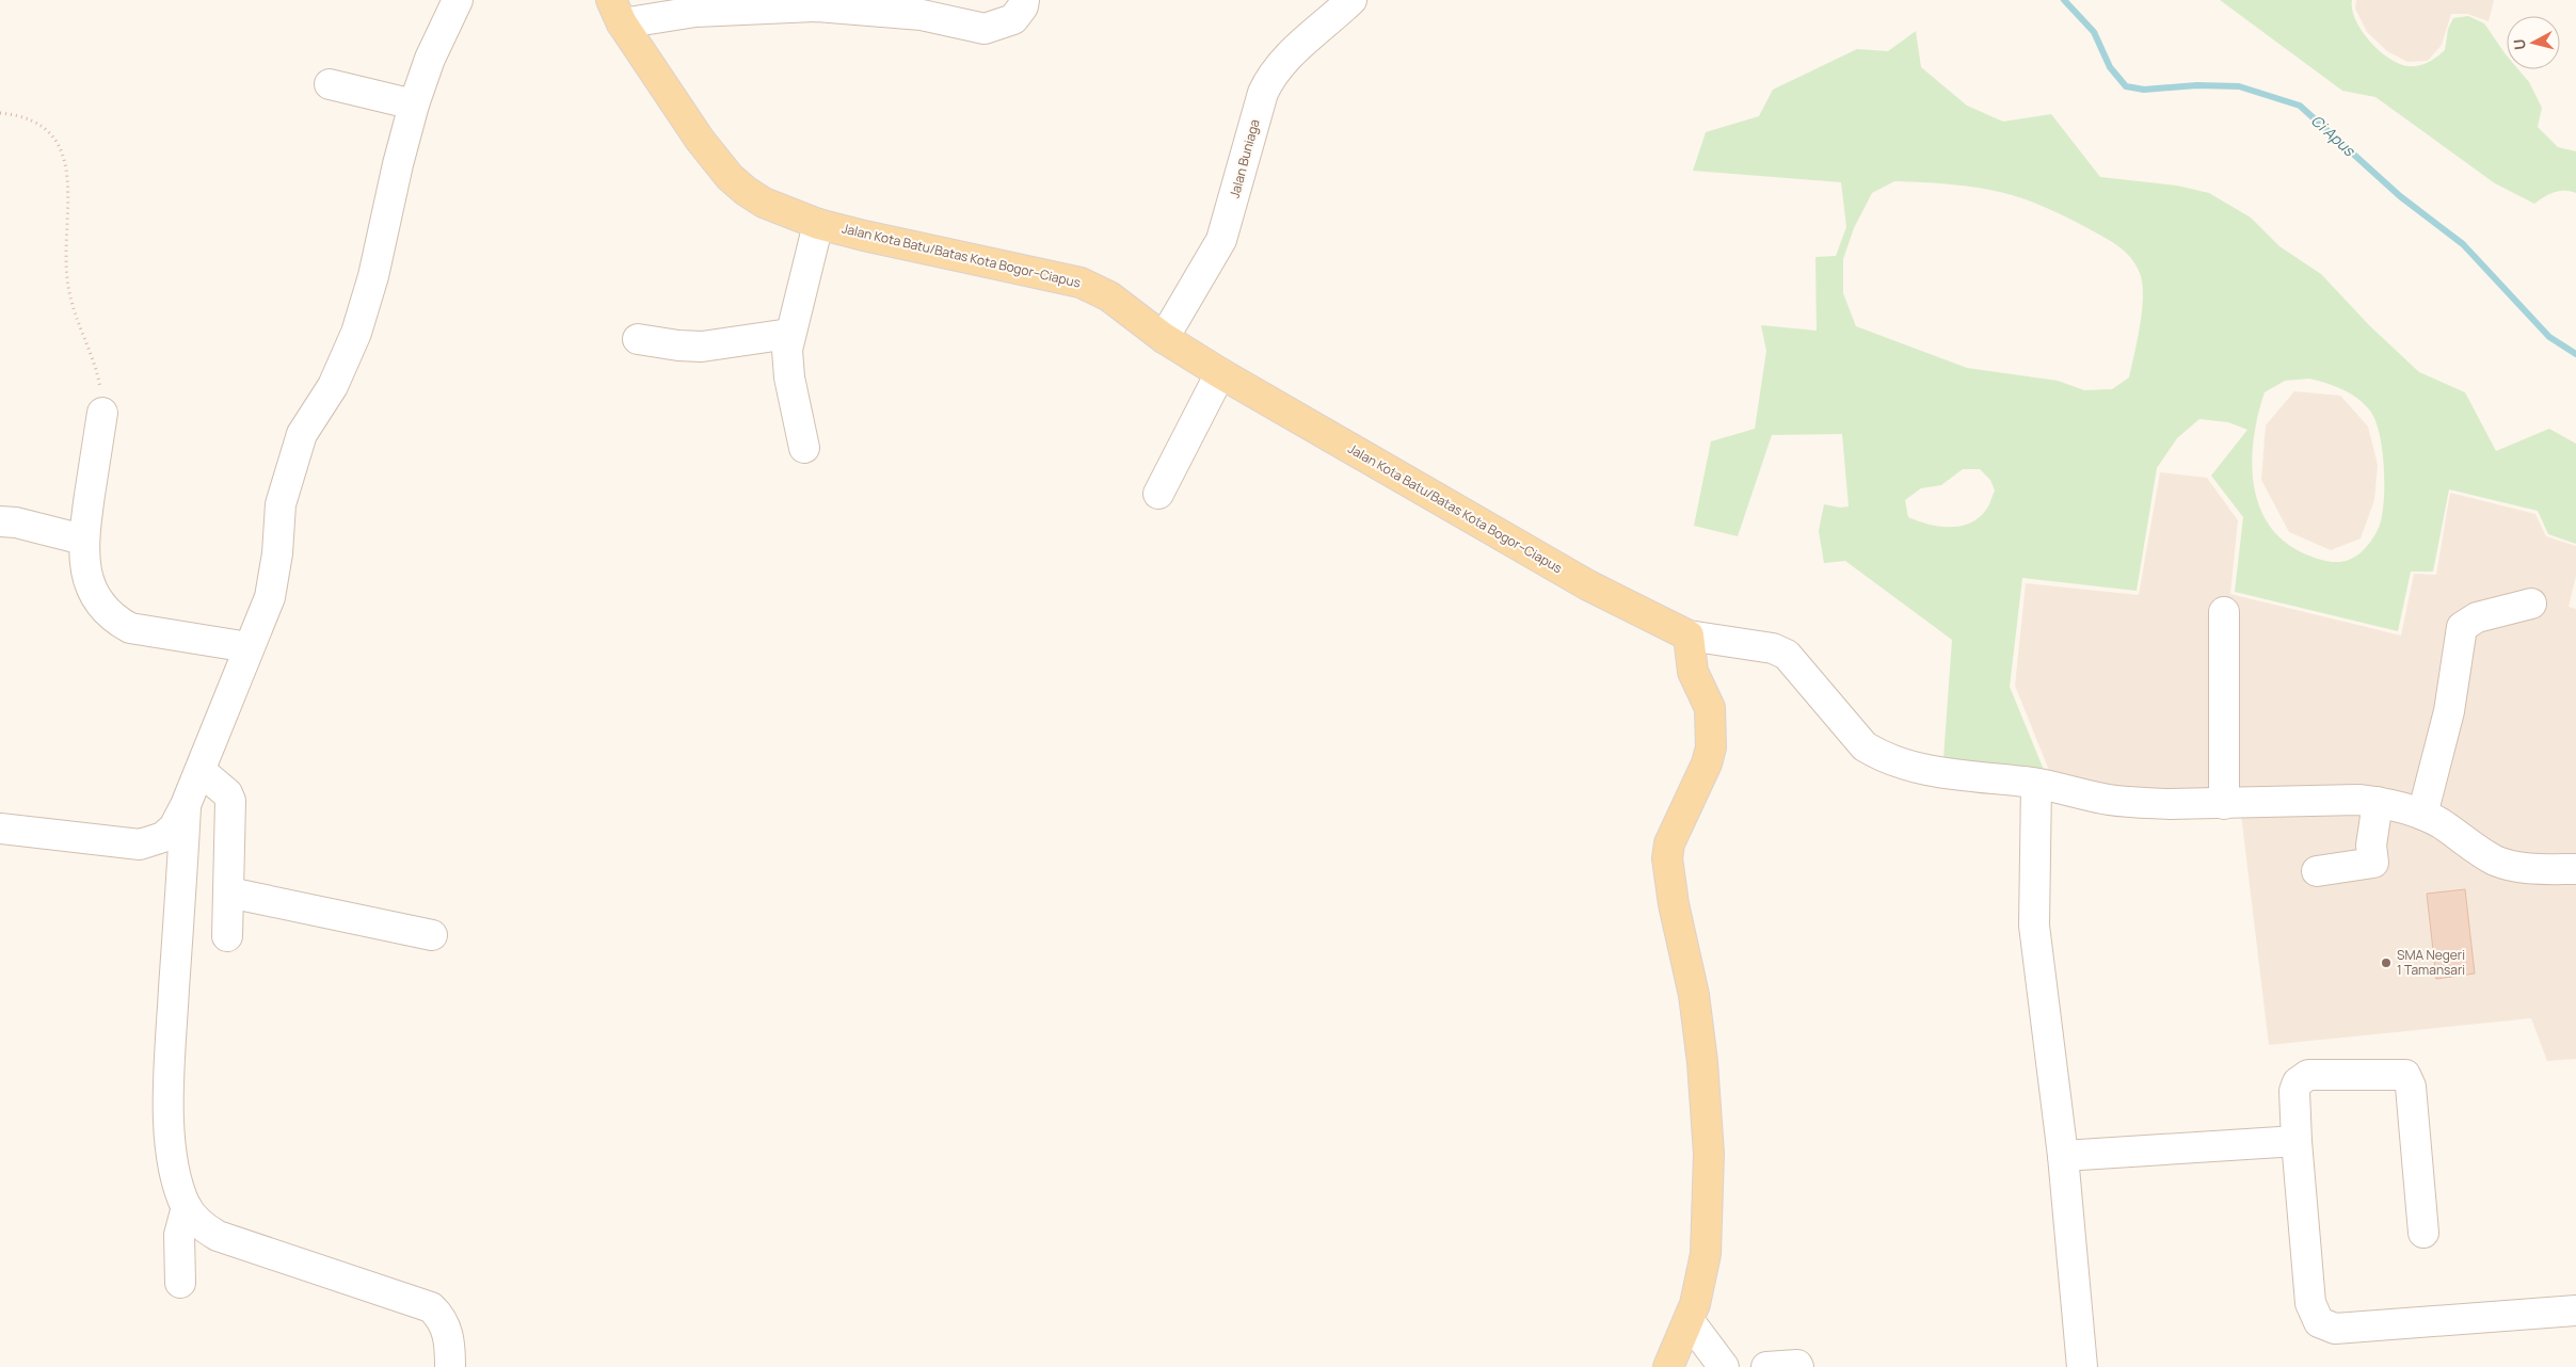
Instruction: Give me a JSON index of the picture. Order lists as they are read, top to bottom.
{
  "streets": {
    "main road": ["Jalan Kota Batu/Batas Kota Bogor–Ciapus"],
    "street": ["Jalan Buniaga"]
  },
  "crossings": [
    ["Jalan Buniaga", "Jalan Kota Batu/Batas Kota Bogor–Ciapus"]
  ],
  "water": ["Ci Apus"],
  "places": ["SMA Negeri 1 Tamansari"],
  "north": "left"
}
